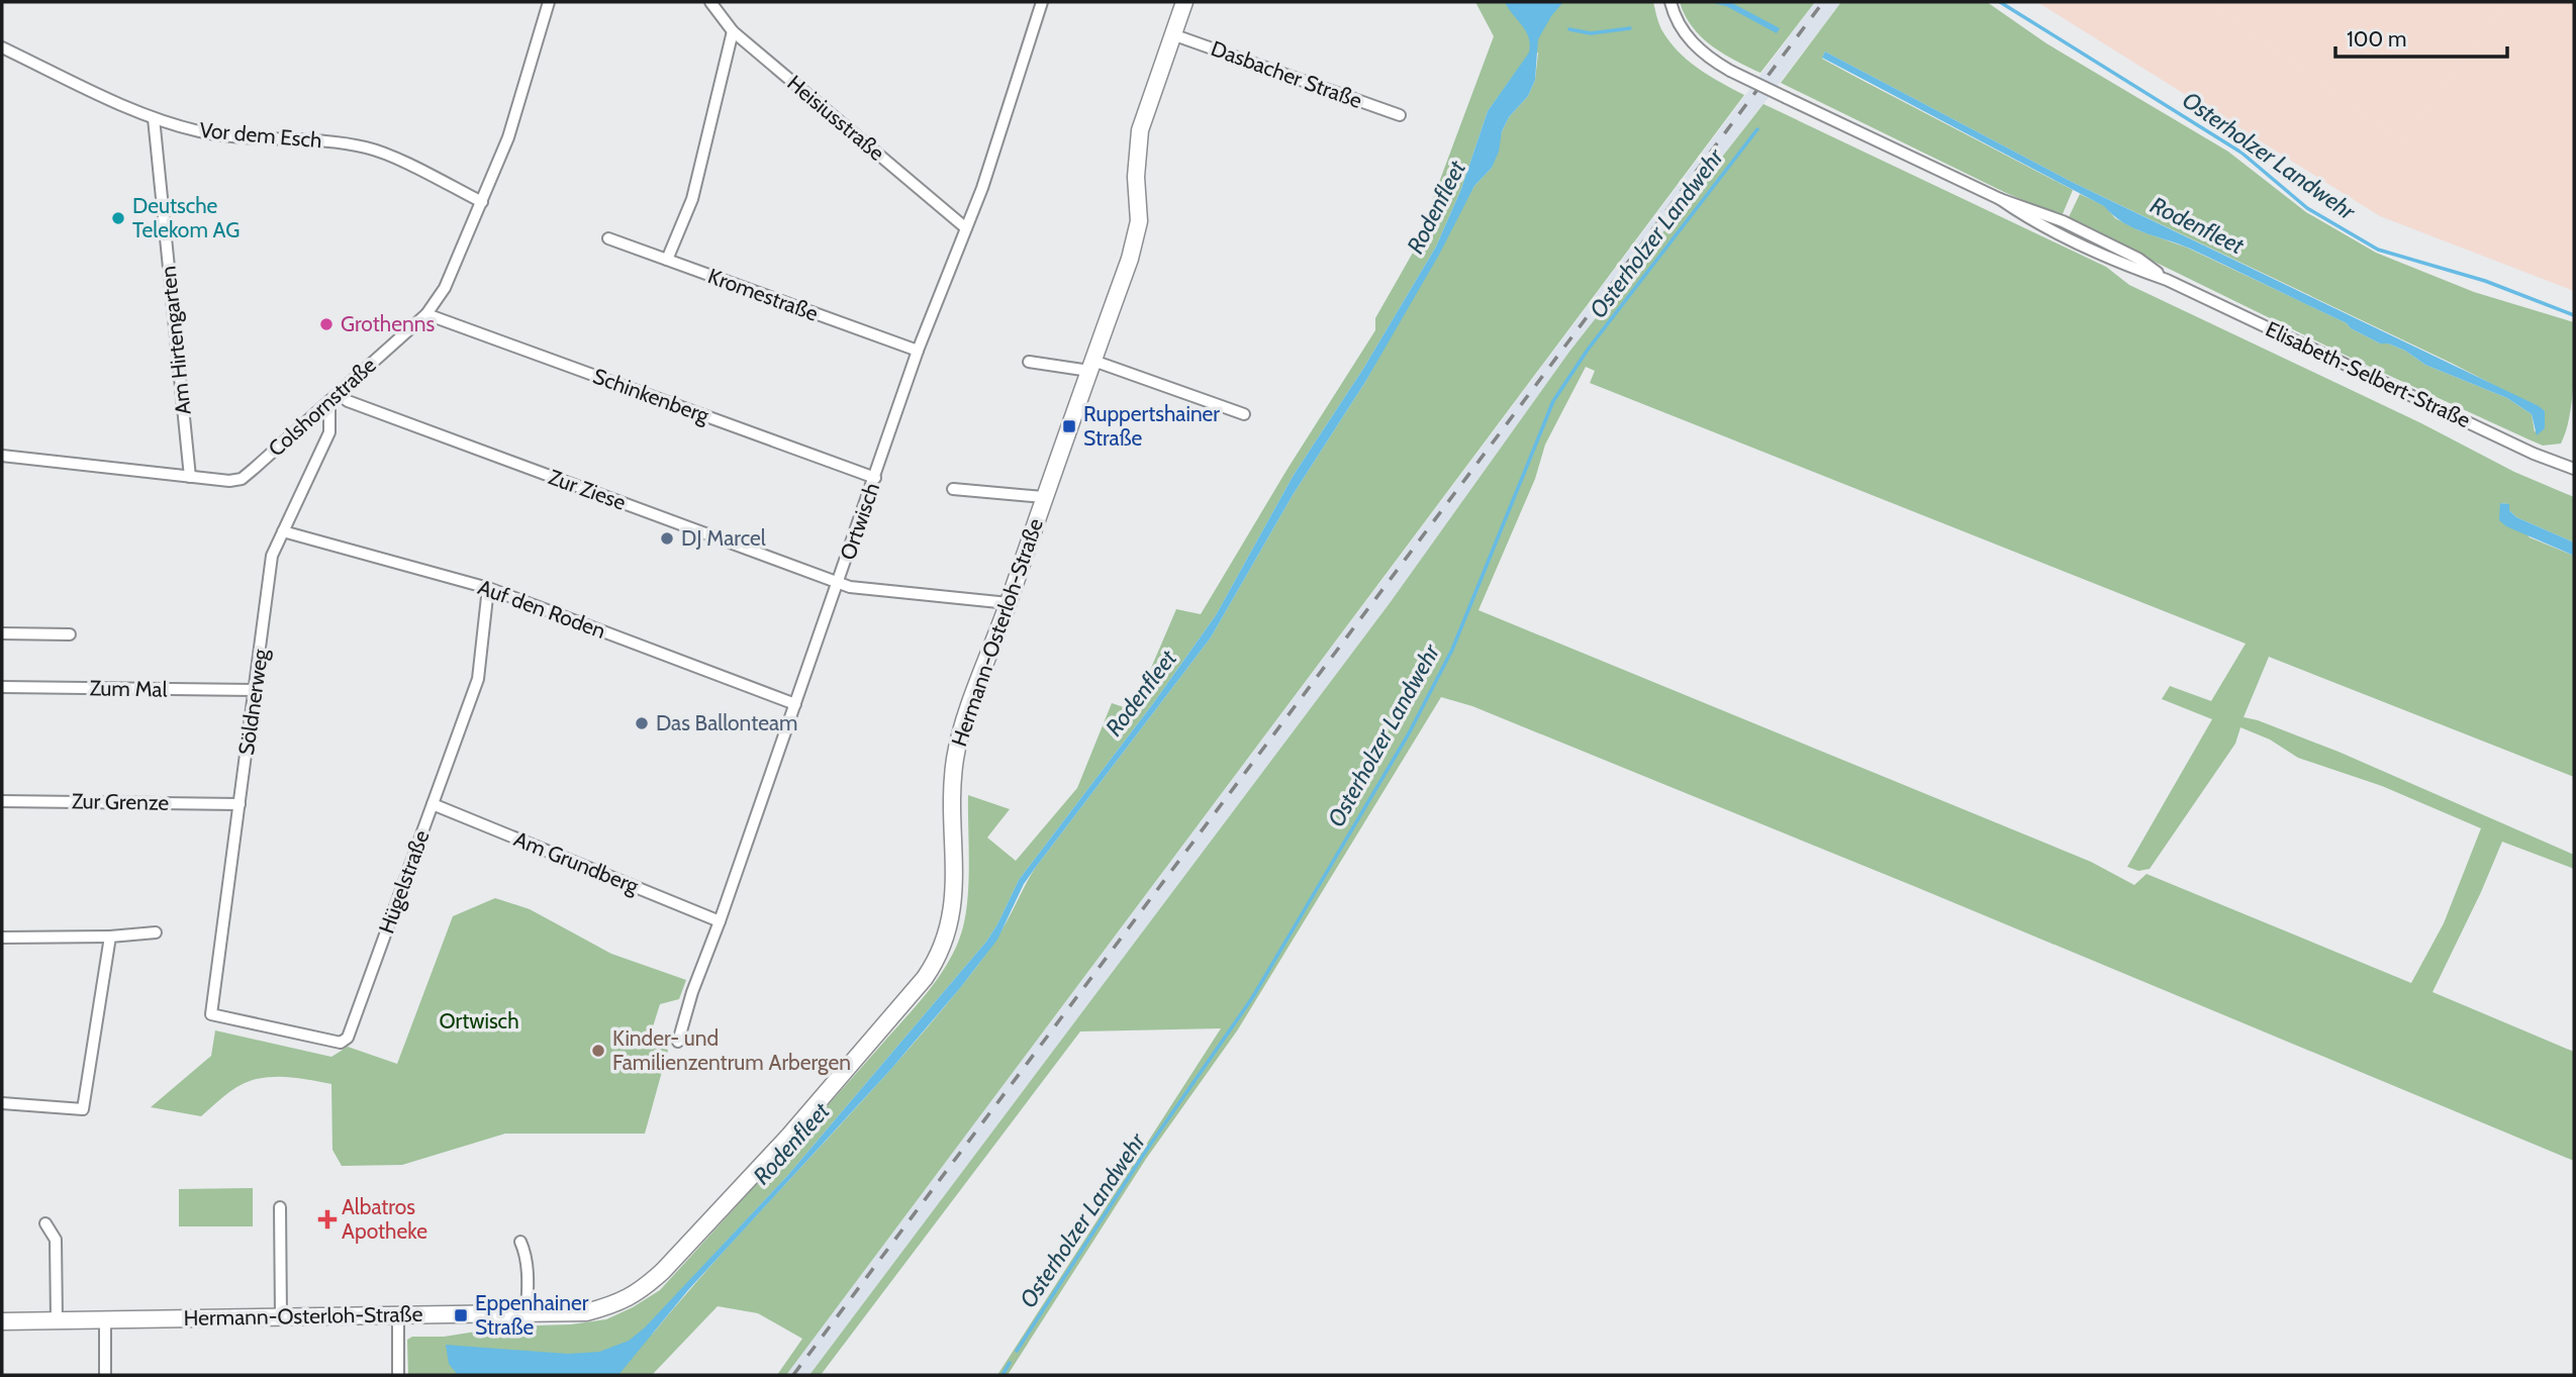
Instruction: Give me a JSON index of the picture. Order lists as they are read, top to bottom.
{
  "streets": {
    "street": [
      "Dasbacher Straße",
      "Heisiusstraße",
      "Vor dem Esch",
      "Kromestraße",
      "Am Hirtengarten",
      "Elisabeth-Selbert-Straße",
      "Schinkenberg",
      "Colshornstraße",
      "Zur Ziese",
      "Ortwisch",
      "Auf den Roden",
      "Hermann-Osterloh-Straße",
      "Zum Mal",
      "Söldnerweg",
      "Zur Grenze",
      "Am Grundberg",
      "Hügelstraße"
    ]
  },
  "crossings": [
    ["Dasbacher Straße", "Hermann-Osterloh-Straße"],
    ["Heisiusstraße", "Ortwisch"],
    ["Vor dem Esch", "Am Hirtengarten"],
    ["Vor dem Esch", "Colshornstraße"],
    ["Kromestraße", "Ortwisch"],
    ["Am Hirtengarten", "Colshornstraße"],
    ["Schinkenberg", "Colshornstraße"],
    ["Schinkenberg", "Ortwisch"],
    ["Colshornstraße", "Zur Ziese"],
    ["Colshornstraße", "Söldnerweg"],
    ["Zur Ziese", "Ortwisch"],
    ["Zur Ziese", "Hermann-Osterloh-Straße"],
    ["Zur Ziese", "Söldnerweg"],
    ["Ortwisch", "Auf den Roden"],
    ["Ortwisch", "Am Grundberg"],
    ["Auf den Roden", "Söldnerweg"],
    ["Auf den Roden", "Hügelstraße"],
    ["Zum Mal", "Söldnerweg"],
    ["Söldnerweg", "Zur Grenze"],
    ["Söldnerweg", "Hügelstraße"],
    ["Am Grundberg", "Hügelstraße"]
  ],
  "water": ["Osterholzer Landwehr", "Rodenfleet"],
  "parks": ["Ortwisch"],
  "places": {
    "other": [
      "Deutsche Telekom AG",
      "Grothenns",
      "DJ Marcel",
      "Das Ballonteam",
      "Kinder- und Familienzentrum Arbergen"
    ],
    "transit": ["Ruppertshainer Straße", "Eppenhainer Straße"],
    "health": ["Albatros Apotheke"]
  },
  "scale_bar": "100 m"
}
